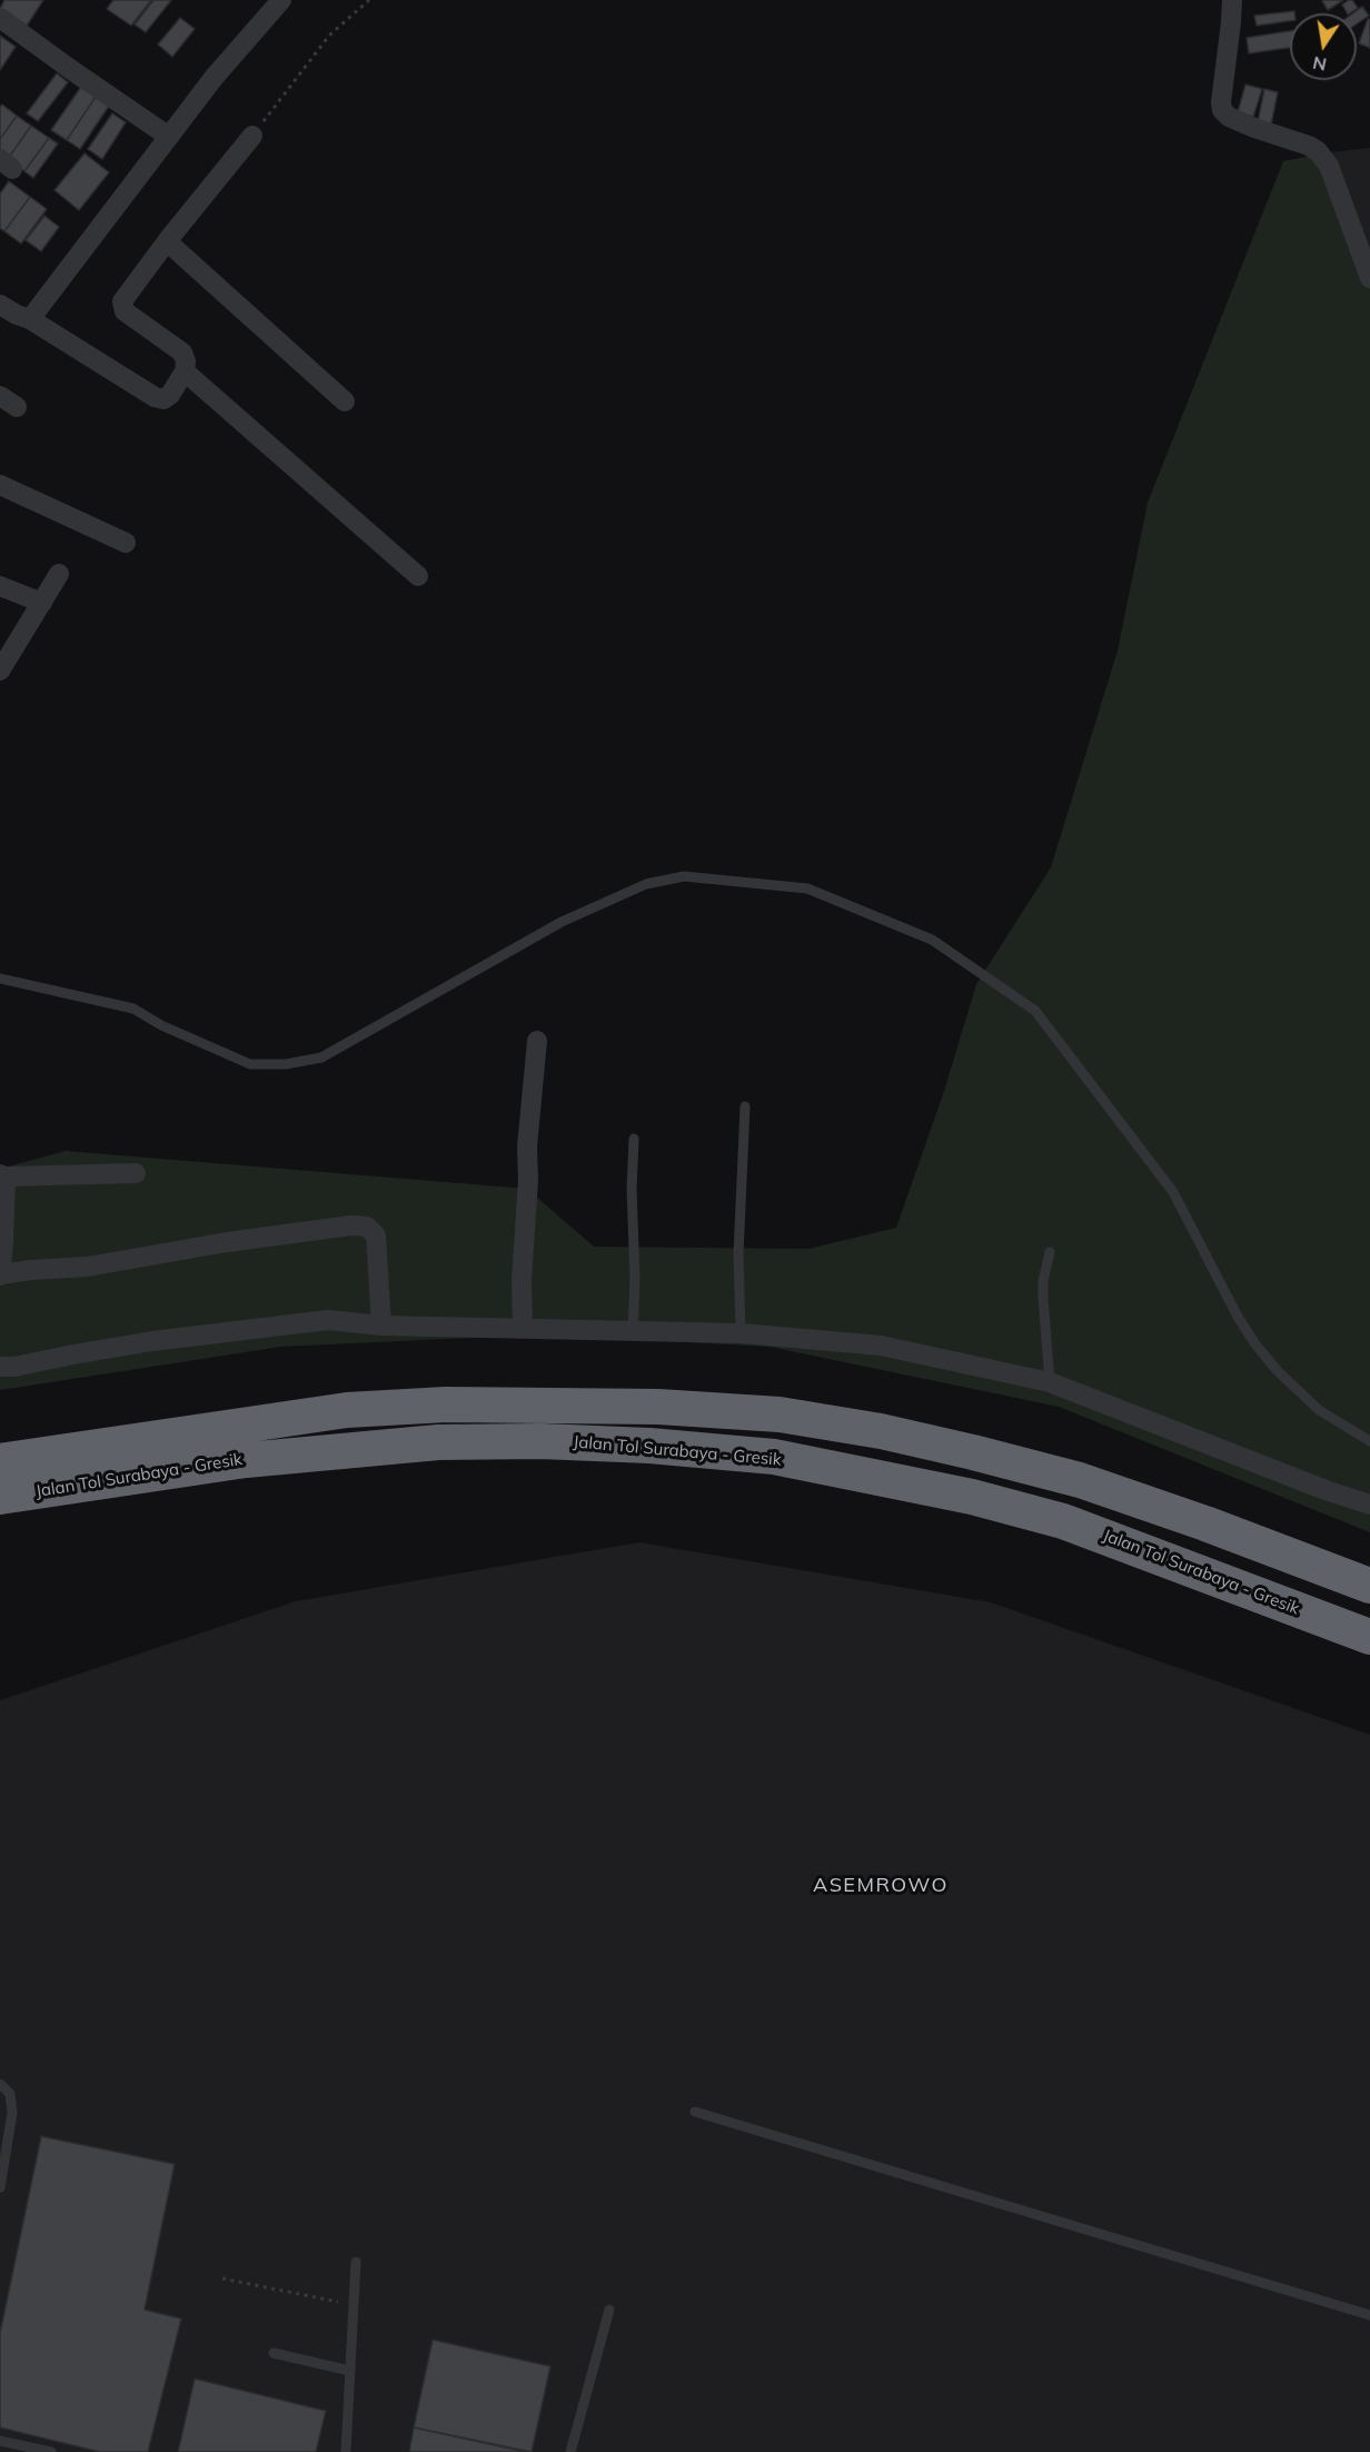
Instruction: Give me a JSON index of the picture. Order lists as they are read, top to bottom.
{
  "streets": {
    "highway": ["Jalan Tol Surabaya - Gresik"]
  },
  "districts": ["ASEMROWO"],
  "north": "bottom"
}
